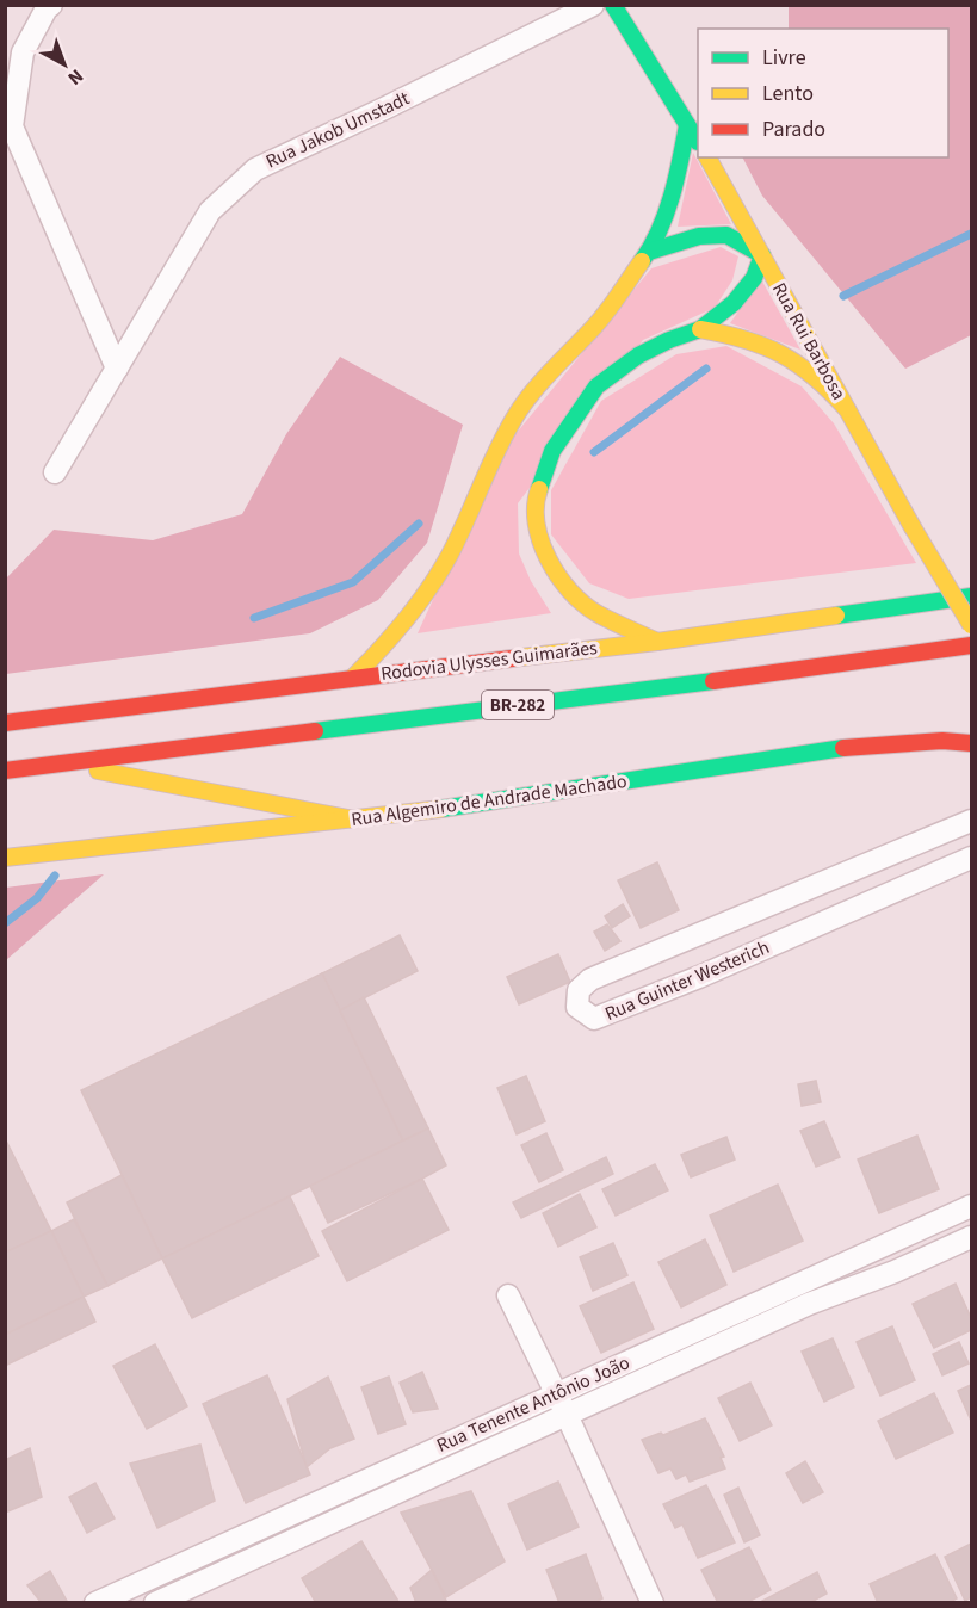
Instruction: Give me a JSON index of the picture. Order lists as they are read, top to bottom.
{
  "streets": {
    "main road": [
      "Rua Rui Barbosa",
      "Rodovia Ulysses Guimarães",
      "BR-282",
      "Rua Algemiro de Andrade Machado"
    ],
    "street": ["Rua Jakob Umstadt", "Rua Guinter Westerich", "Rua Tenente Antônio João"]
  },
  "legend": ["Livre", "Lento", "Parado"],
  "north": "bottom right"
}
